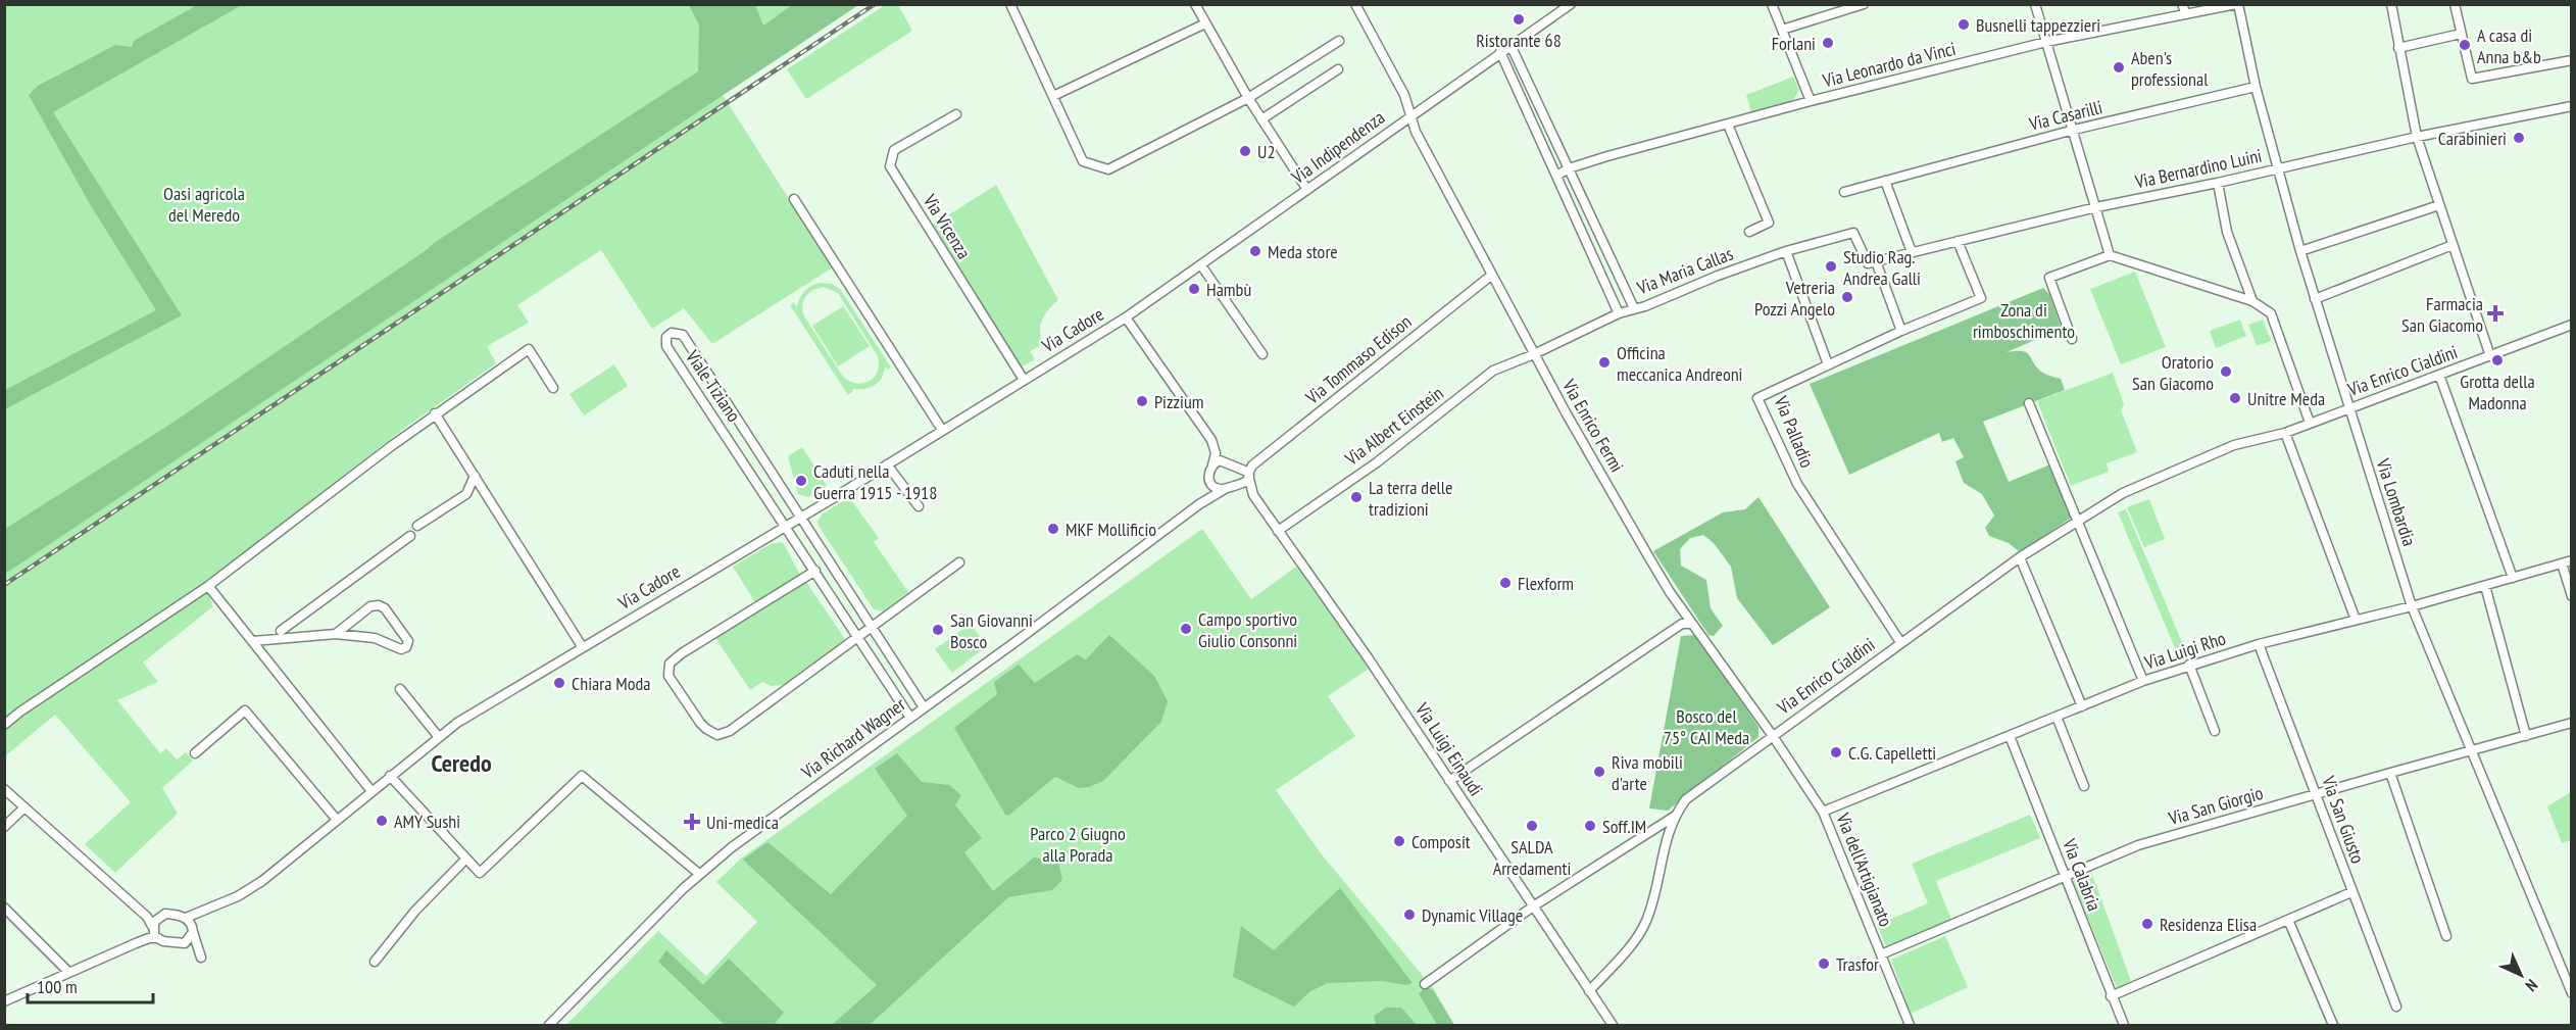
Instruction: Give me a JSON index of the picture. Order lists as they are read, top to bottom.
{
  "streets": {
    "street": [
      "Via Leonardo da Vinci",
      "Via Casarilli",
      "Via Indipendenza",
      "Via Bernardino Luini",
      "Via Vicenza",
      "Via Maria Callas",
      "Via Cadore",
      "Via Tommaso Edison",
      "Via Enrico Cialdini",
      "Viale Tiziano",
      "Via Albert Einstein",
      "Via Enrico Fermi",
      "Via Palladio",
      "Via Lombardia",
      "Via Luigi Rho",
      "Via Richard Wagner",
      "Via Luigi Einaudi",
      "Via San Giorgio",
      "Via San Giusto",
      "Via dell'Artigianato",
      "Via Calabria"
    ]
  },
  "crossings": [
    ["Via Leonardo da Vinci", "Via Lombardia"],
    ["Via Casarilli", "Via Lombardia"],
    ["Via Indipendenza", "Via Cadore"],
    ["Via Indipendenza", "Via Enrico Fermi"],
    ["Via Bernardino Luini", "Via Maria Callas"],
    ["Via Bernardino Luini", "Via Lombardia"],
    ["Via Vicenza", "Via Cadore"],
    ["Via Maria Callas", "Via Albert Einstein"],
    ["Via Maria Callas", "Via Enrico Fermi"],
    ["Via Cadore", "Viale Tiziano"],
    ["Via Tommaso Edison", "Via Enrico Fermi"],
    ["Via Tommaso Edison", "Via Richard Wagner"],
    ["Via Tommaso Edison", "Via Luigi Einaudi"],
    ["Via Enrico Cialdini", "Via Enrico Fermi"],
    ["Via Enrico Cialdini", "Via Palladio"],
    ["Via Enrico Cialdini", "Via Lombardia"],
    ["Via Enrico Cialdini", "Via Luigi Einaudi"],
    ["Via Enrico Cialdini", "Via dell'Artigianato"],
    ["Viale Tiziano", "Via Richard Wagner"],
    ["Via Albert Einstein", "Via Enrico Fermi"],
    ["Via Albert Einstein", "Via Luigi Einaudi"],
    ["Via Enrico Fermi", "Via dell'Artigianato"],
    ["Via Lombardia", "Via Luigi Rho"],
    ["Via Lombardia", "Via San Giorgio"],
    ["Via Luigi Rho", "Via San Giusto"],
    ["Via Luigi Rho", "Via dell'Artigianato"],
    ["Via Luigi Rho", "Via Calabria"],
    ["Via Richard Wagner", "Via Luigi Einaudi"],
    ["Via San Giorgio", "Via San Giusto"],
    ["Via San Giorgio", "Via dell'Artigianato"],
    ["Via San Giorgio", "Via Calabria"]
  ],
  "districts": ["Ceredo"],
  "parks": [
    "Oasi agricola del Meredo",
    "Zona di rimboschimento",
    "Bosco del 75° CAI Meda",
    "Parco 2 Giugno alla Porada"
  ],
  "places": {
    "other": [
      "Ristorante 68",
      "Busnelli tappezzieri",
      "Forlani",
      "A casa di Anna b&b",
      "Aben's professional",
      "Carabinieri",
      "U2",
      "Meda store",
      "Studio Rag. Andrea Galli",
      "Hambù",
      "Vetreria Pozzi Angelo",
      "Grotta della Madonna",
      "Officina meccanica Andreoni",
      "Oratorio San Giacomo",
      "Unitre Meda",
      "Pizzium",
      "Caduti nella Guerra 1915 - 1918",
      "La terra delle tradizioni",
      "MKF Mollificio",
      "Flexform",
      "Campo sportivo Giulio Consonni",
      "San Giovanni Bosco",
      "Chiara Moda",
      "C.G. Capelletti",
      "Riva mobili d'arte",
      "AMY Sushi",
      "SALDA Arredamenti",
      "Soff.IM",
      "Composit",
      "Dynamic Village",
      "Residenza Elisa",
      "Trasfor"
    ],
    "health": ["Farmacia San Giacomo", "Uni-medica"]
  },
  "scale_bar": "100 m",
  "north": "bottom right"
}
